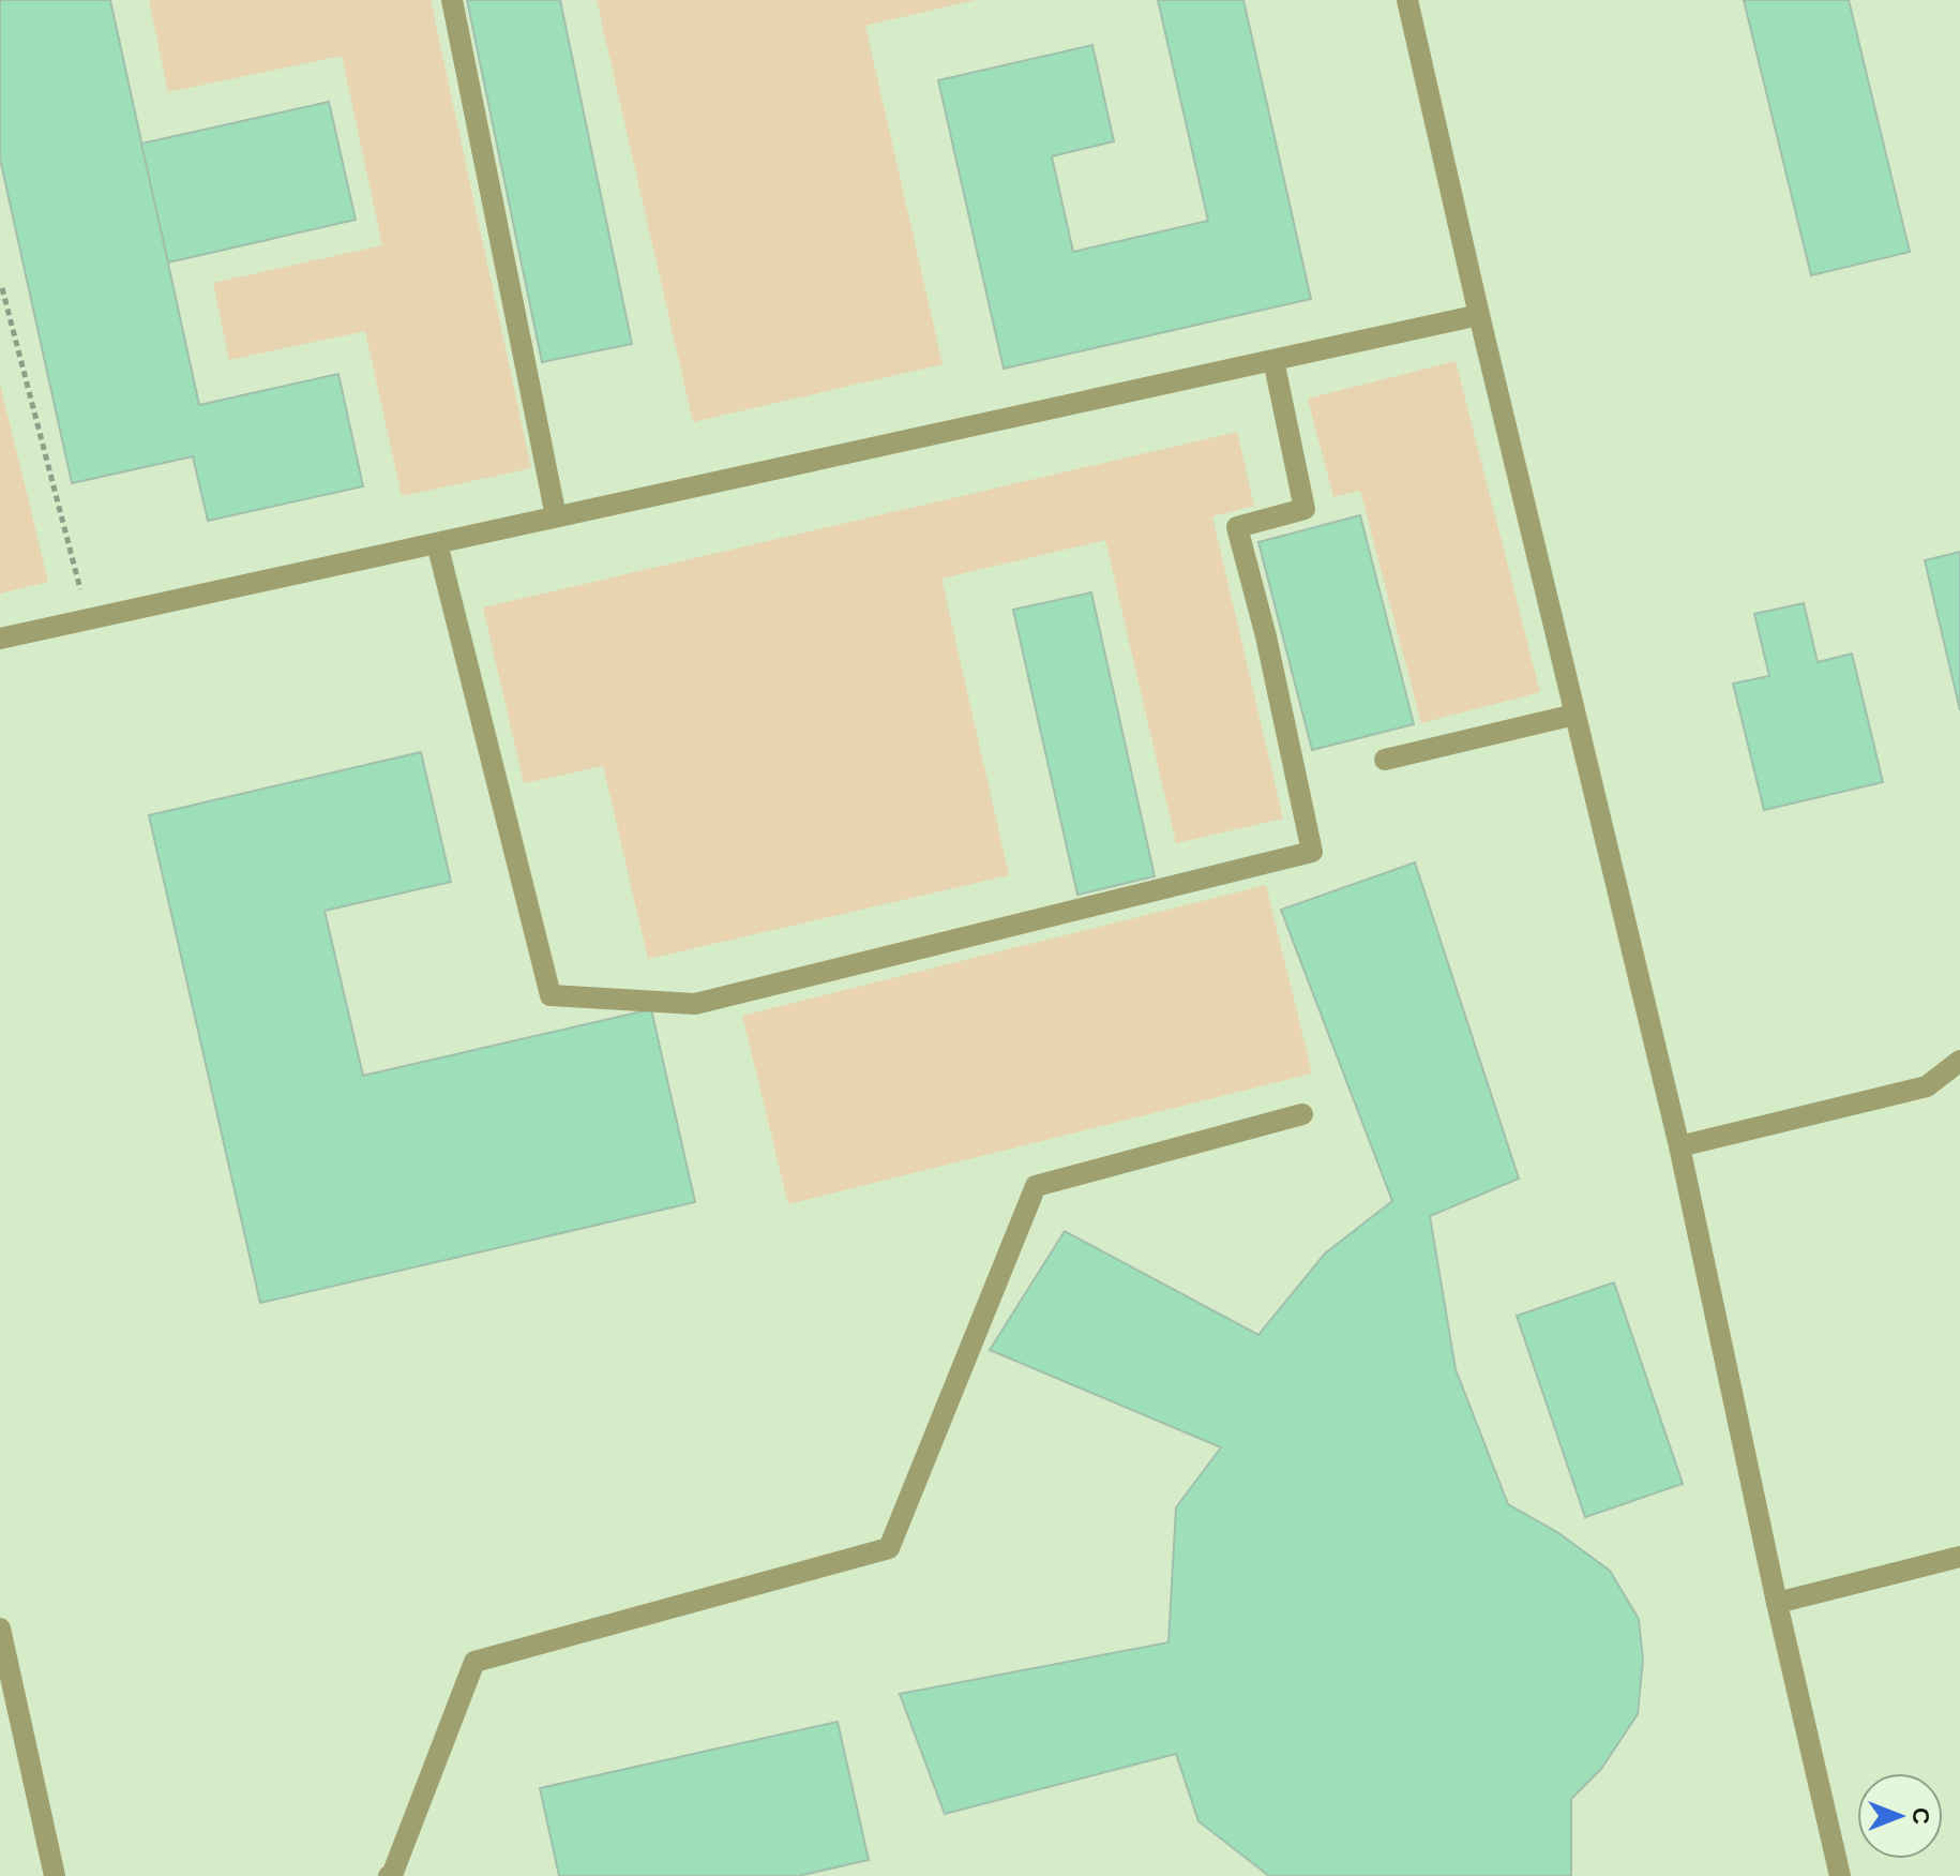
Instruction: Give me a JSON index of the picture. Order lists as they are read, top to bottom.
{
  "north": "right"
}
